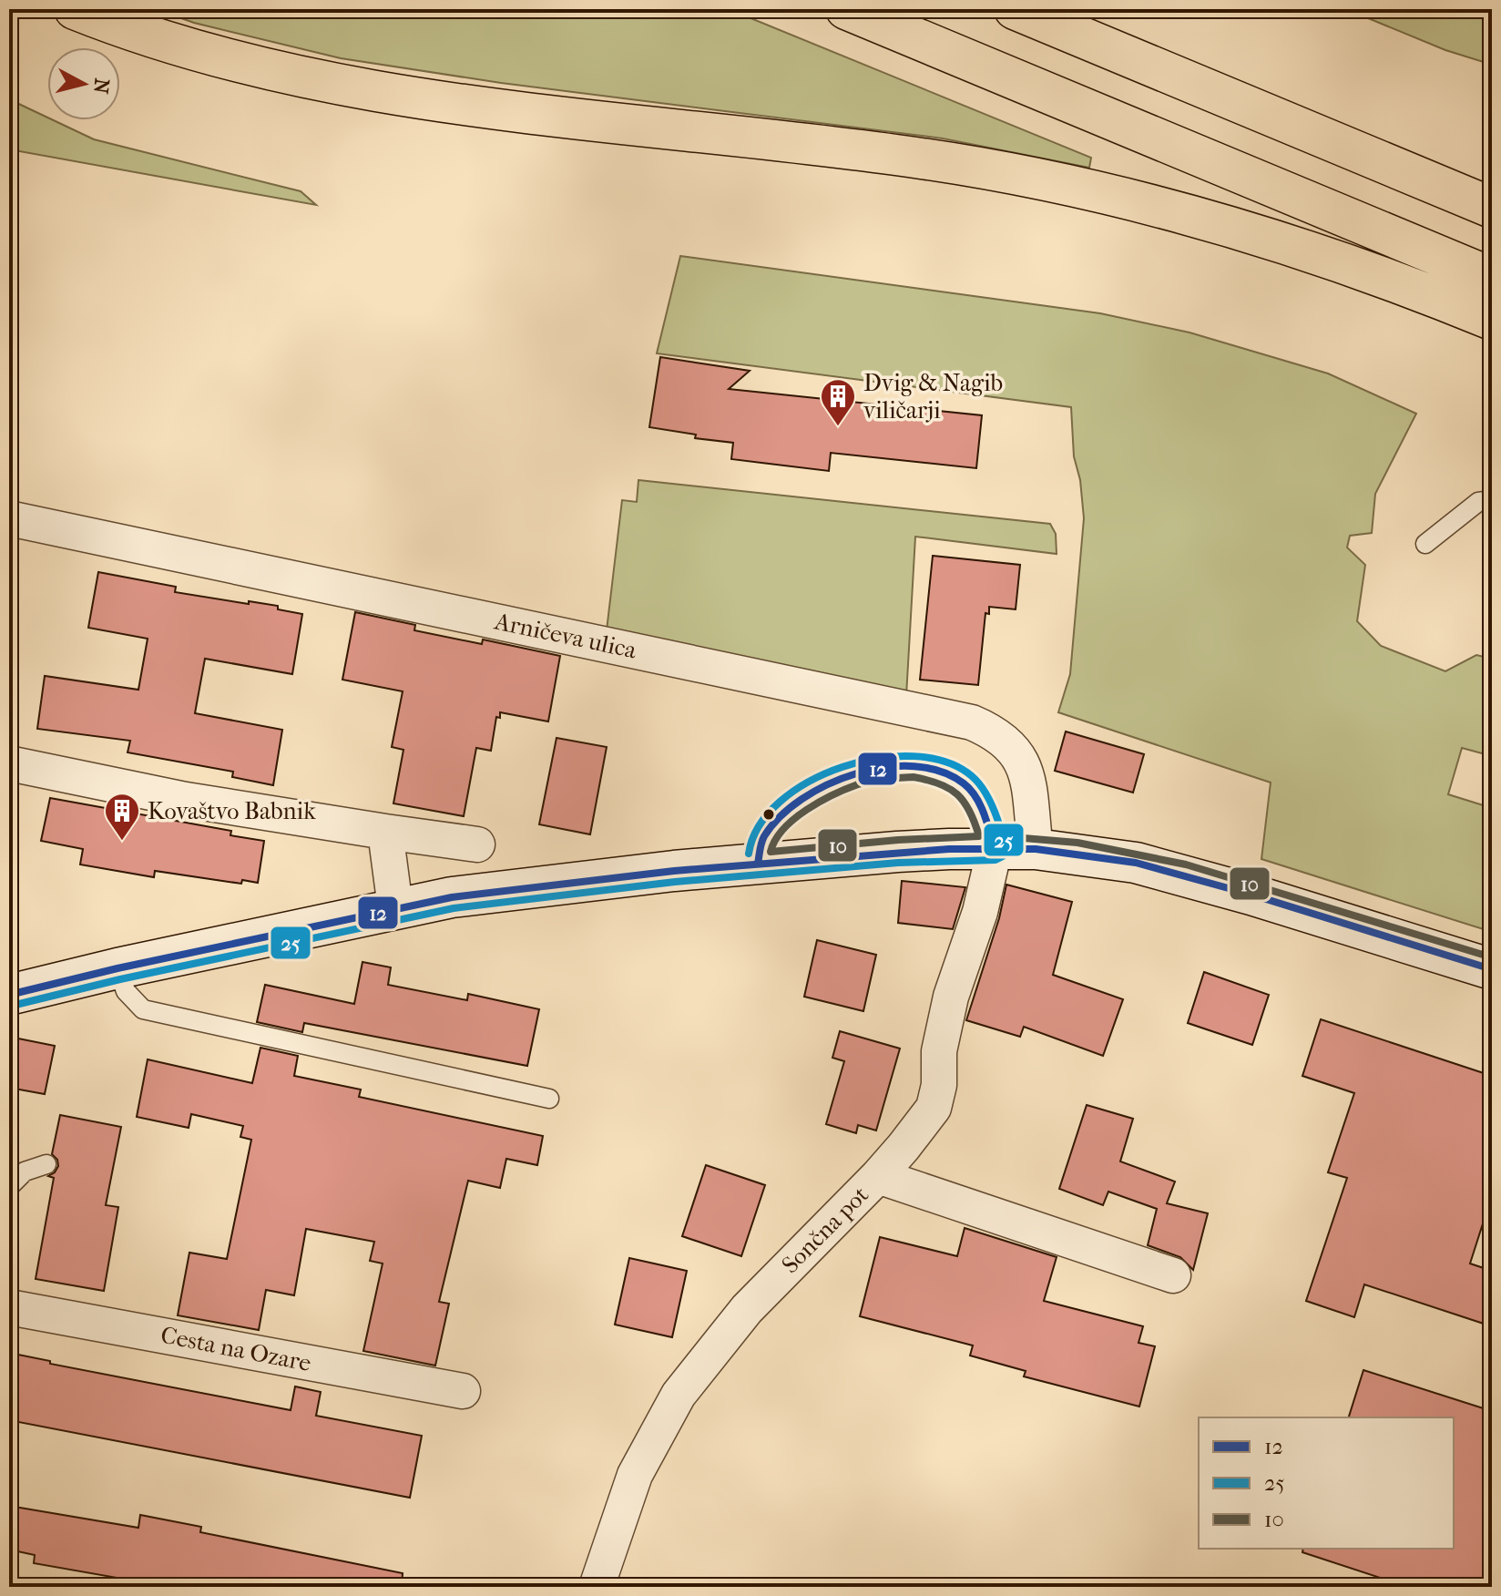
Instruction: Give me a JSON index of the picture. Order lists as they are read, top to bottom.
{
  "streets": {
    "street": ["Arničeva ulica", "Sončna pot", "Cesta na Ozare"]
  },
  "places": {
    "building": ["Dvig & Nagib viličarji", "Kovaštvo Babnik"]
  },
  "lines": ["transit line 25", "transit line 12", "transit line 10"],
  "legend": ["12", "25", "10"],
  "north": "right"
}
